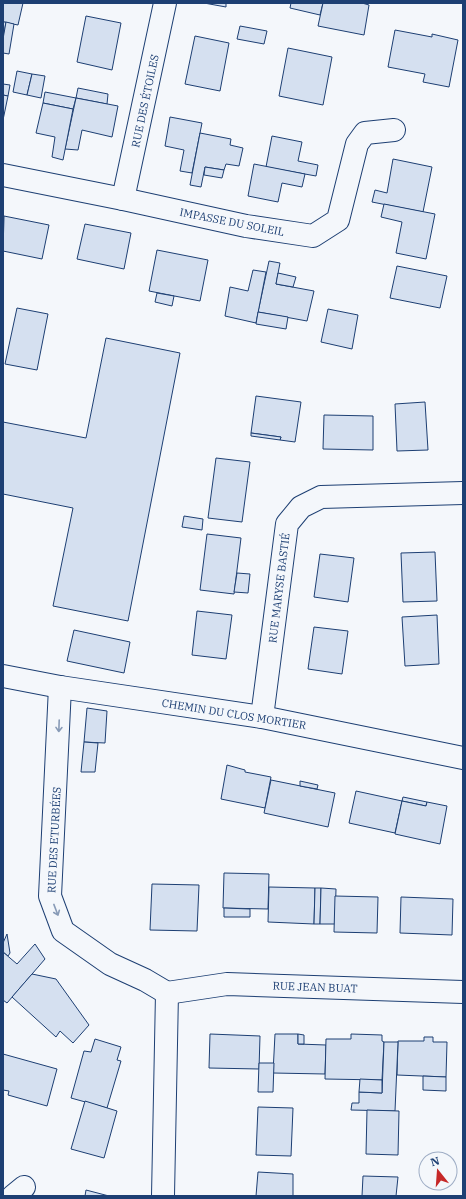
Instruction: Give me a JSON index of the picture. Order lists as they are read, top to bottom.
{
  "streets": {
    "street": [
      "RUE DES ÉTOILES",
      "IMPASSE DU SOLEIL",
      "RUE MARYSE BASTIÉ",
      "CHEMIN DU CLOS MORTIER",
      "RUE DES ETURBÉES",
      "RUE JEAN BUAT"
    ]
  },
  "crossings": [
    ["RUE DES ÉTOILES", "IMPASSE DU SOLEIL"],
    ["RUE MARYSE BASTIÉ", "CHEMIN DU CLOS MORTIER"],
    ["CHEMIN DU CLOS MORTIER", "RUE DES ETURBÉES"],
    ["RUE DES ETURBÉES", "RUE JEAN BUAT"]
  ],
  "one_way": ["RUE DES ETURBÉES"],
  "north": "top"
}
